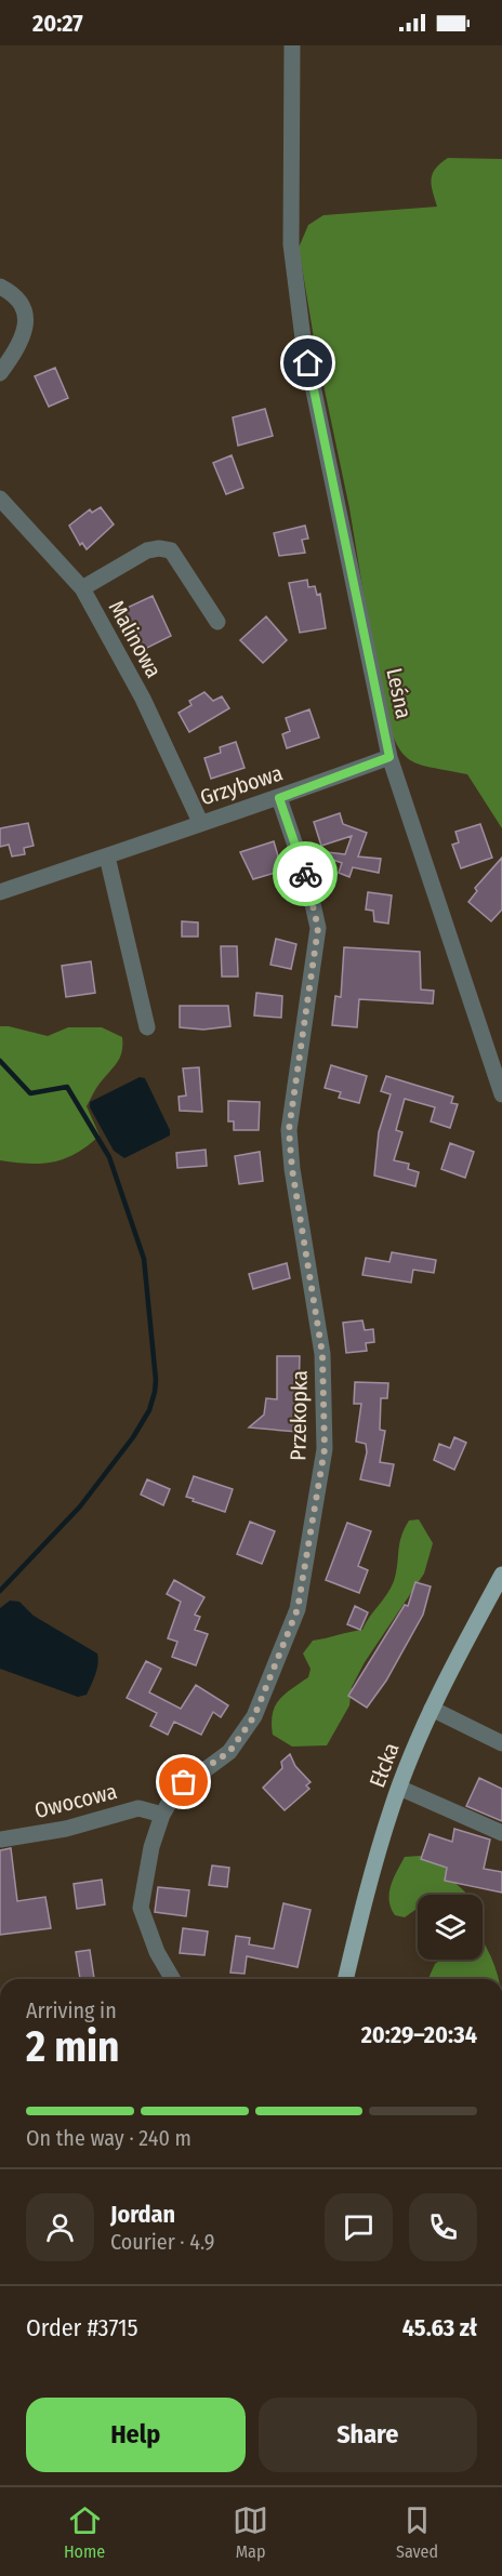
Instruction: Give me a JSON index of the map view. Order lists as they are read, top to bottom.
{
  "streets": {
    "main road": ["Ełcka"],
    "street": [
      "Malinowa",
      "Leśna",
      "Grzybowa",
      "Przekopka",
      "Owocowa"
    ]
  },
  "crossings": [
    ["Malinowa", "Grzybowa"],
    ["Leśna", "Grzybowa"],
    ["Grzybowa", "Przekopka"],
    ["Przekopka", "Owocowa"]
  ],
  "page": {
    "status": "20:27",
    "heading": ["2 min", "Arriving in", "20:29–20:34"],
    "panel": [
      "Jordan",
      "Courier · 4.9",
      "Order #3715",
      "45.63 zł"
    ],
    "bar": "On the way · 240 m",
    "buttons": ["Help", "Share"],
    "tabs": ["Home", "Map", "Saved"]
  }
}
